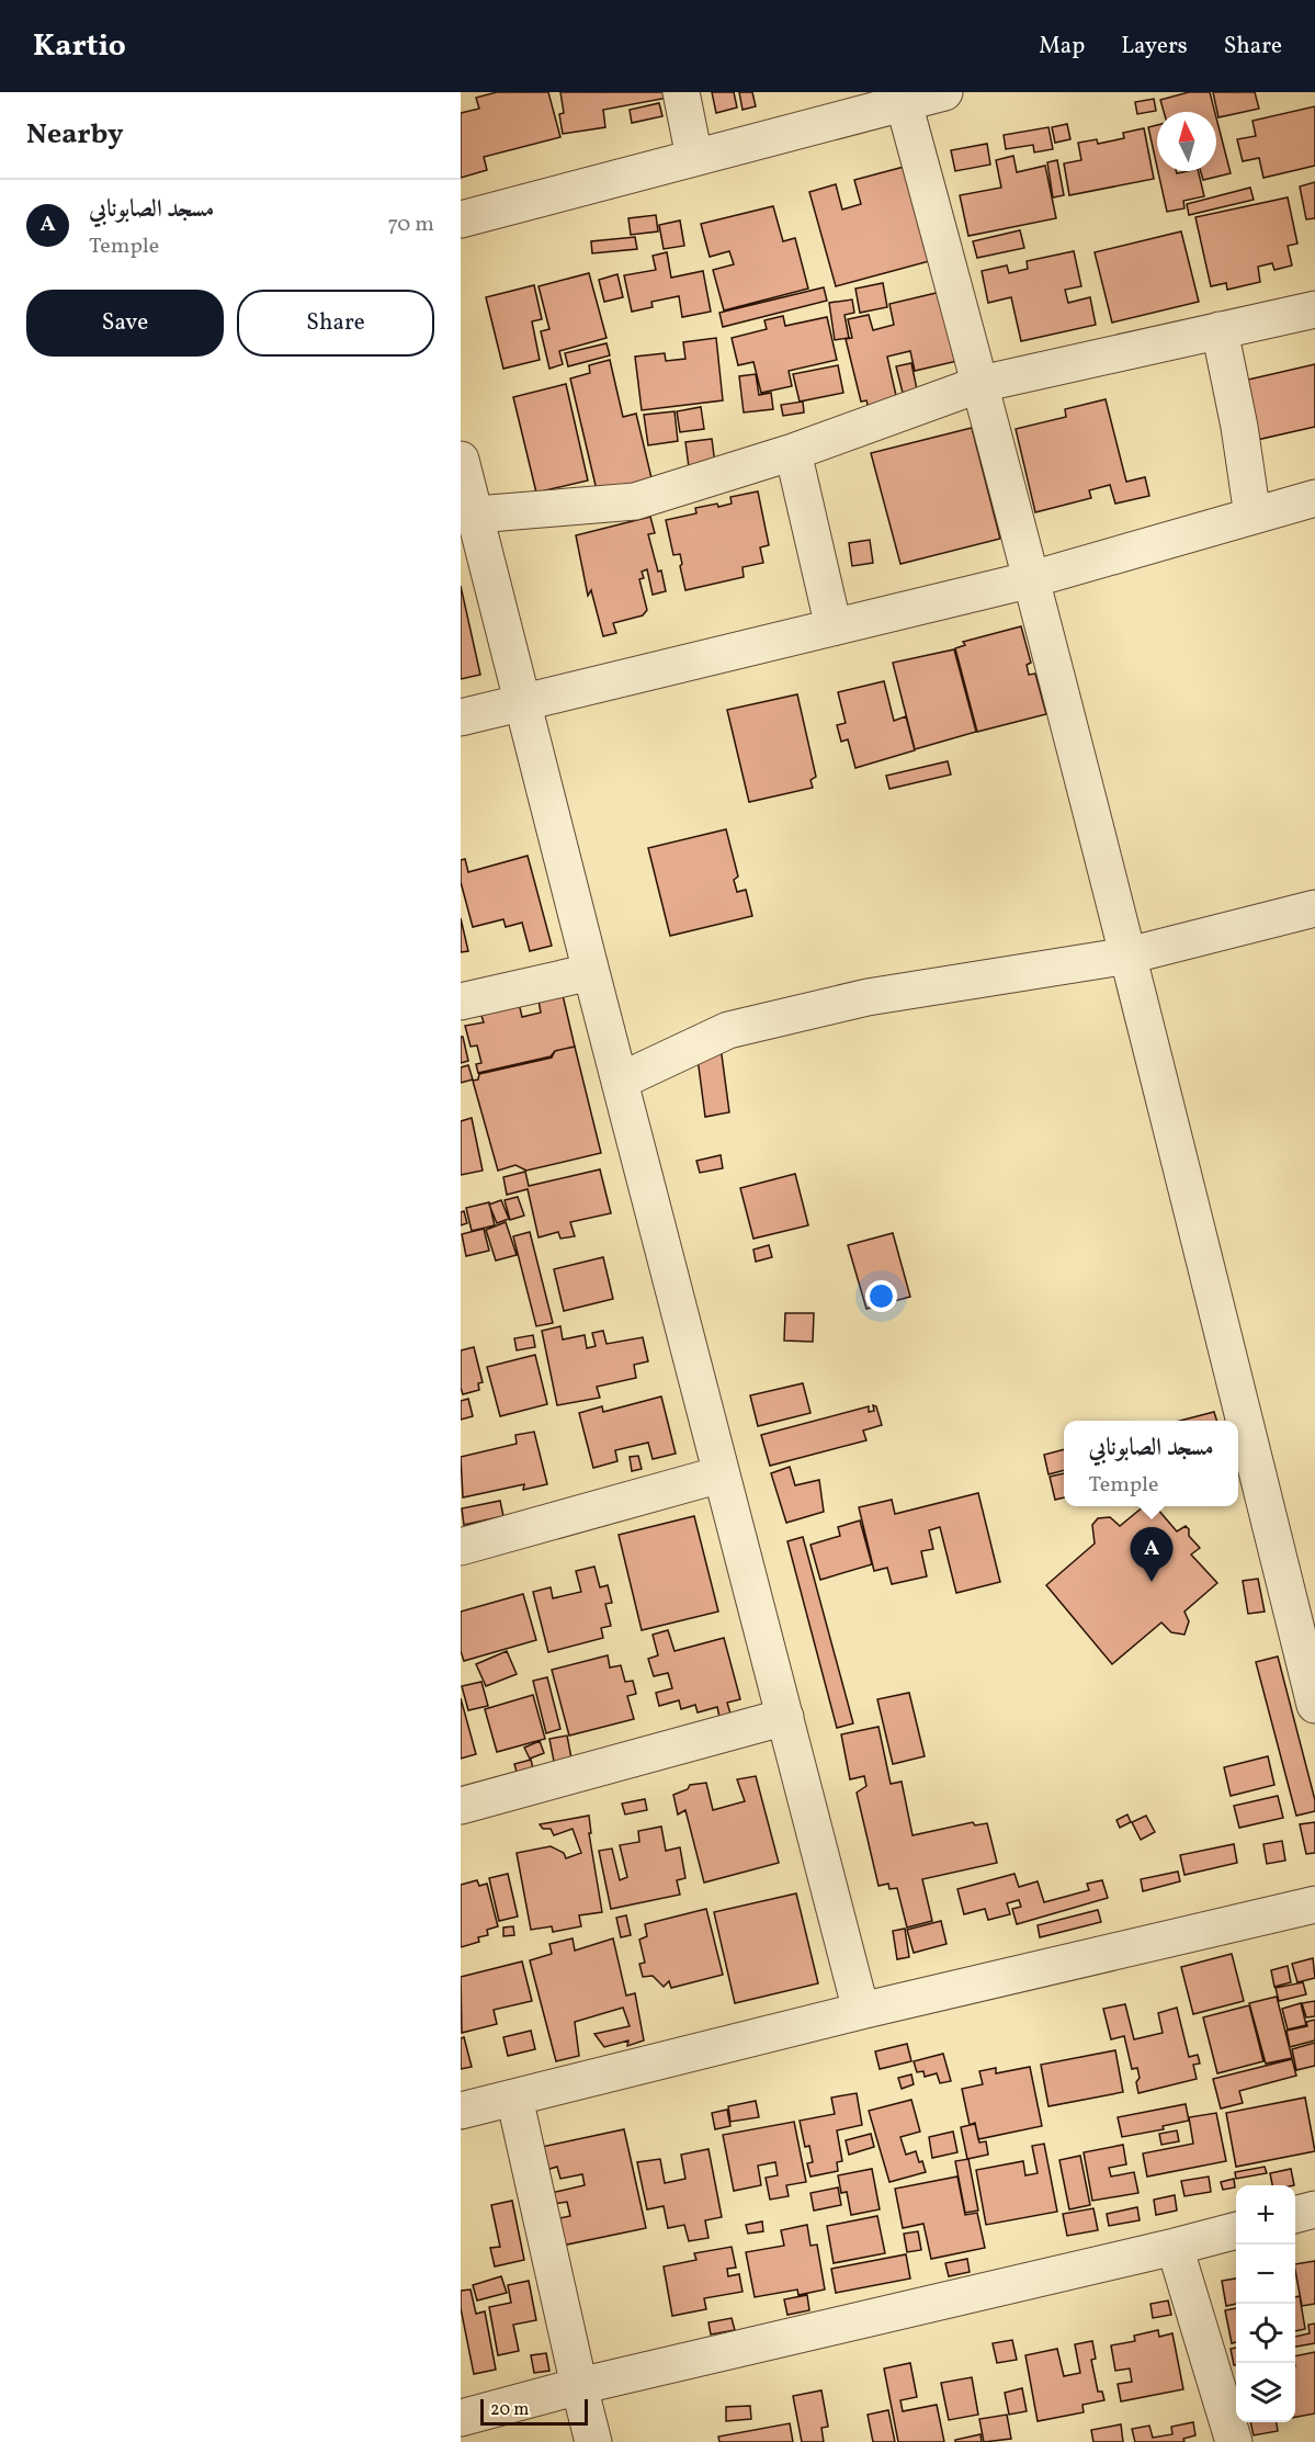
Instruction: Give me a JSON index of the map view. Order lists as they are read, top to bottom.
{
  "scale_bar": "20 m",
  "north": "top",
  "page": {
    "header": "Kartio",
    "nav": ["Map", "Layers", "Share"],
    "heading": "Nearby",
    "list": [
      {
        "mark": "A",
        "name": "مسجد الصابونابي",
        "note": "Temple",
        "value": "70 m"
      }
    ],
    "buttons": ["Save", "Share"],
    "popup": ["مسجد الصابونابي", "Temple"],
    "pins": "A",
    "map_buttons": ["+", "−"],
    "scale": "20 m"
  }
}
